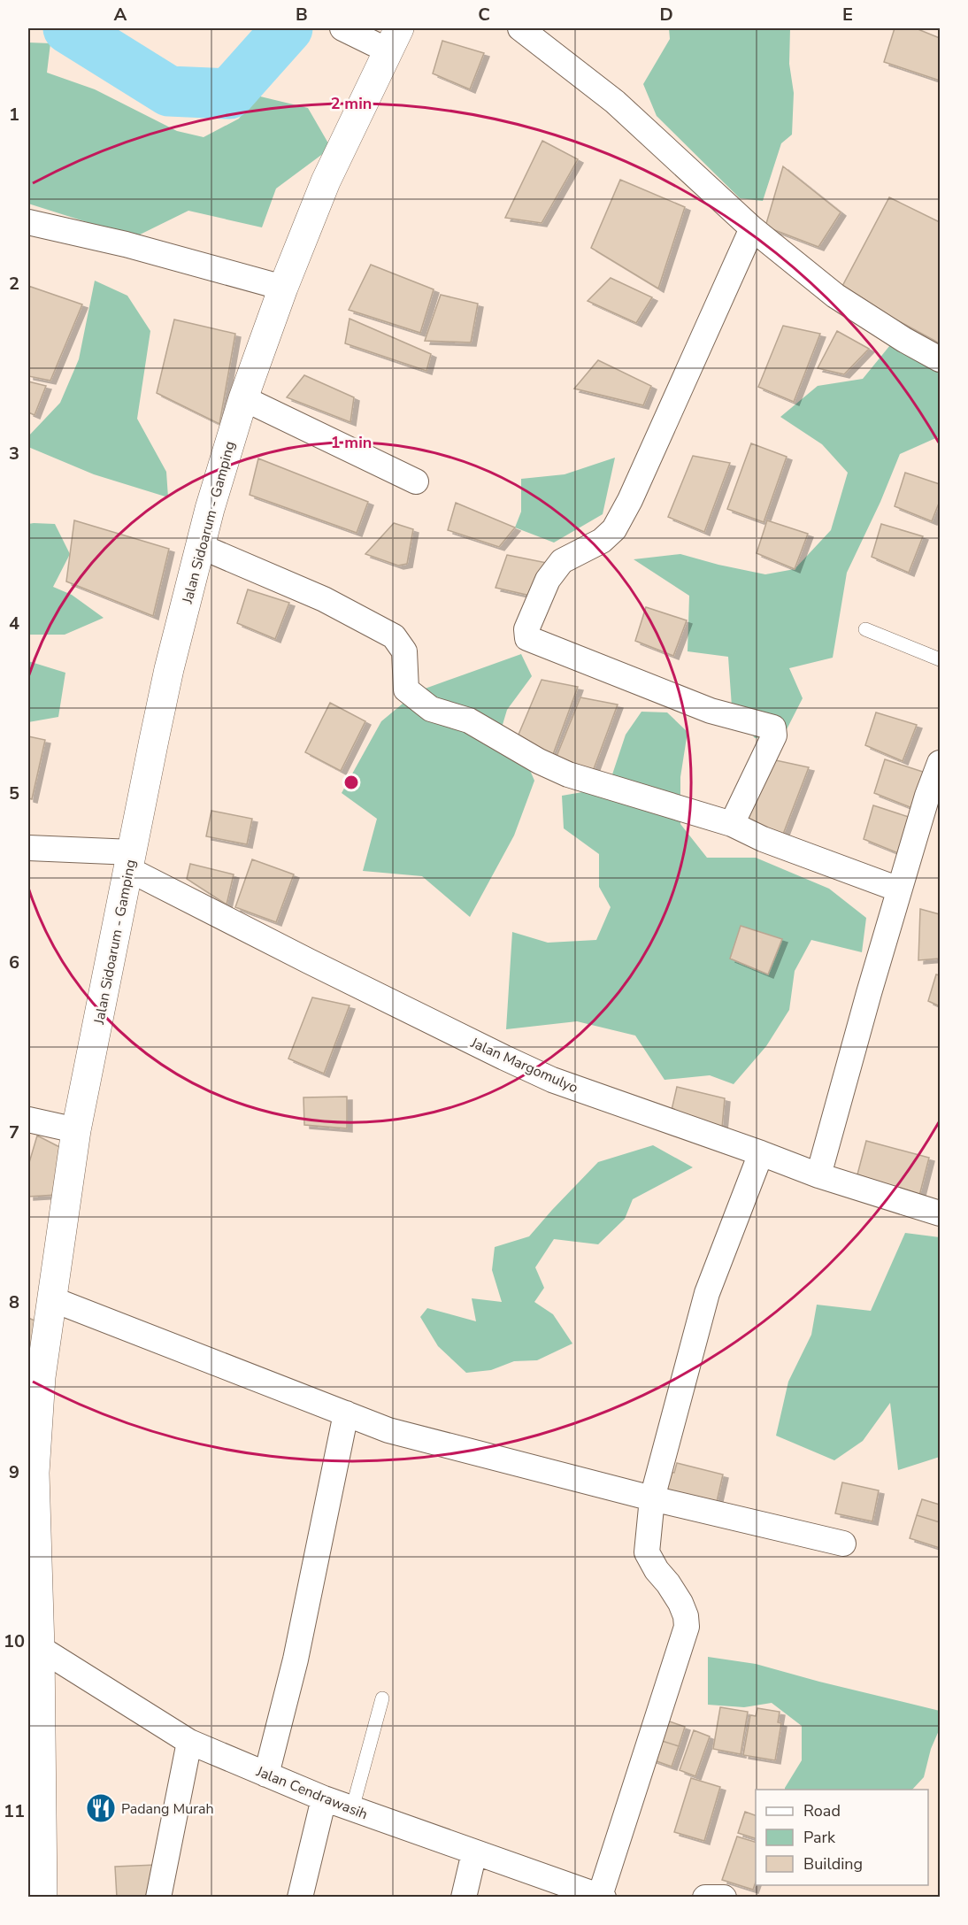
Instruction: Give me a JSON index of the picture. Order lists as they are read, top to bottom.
{
  "streets": {
    "main road": ["Jalan Sidoarum - Gamping"],
    "street": ["Jalan Margomulyo", "Jalan Cendrawasih"]
  },
  "crossings": [
    ["Jalan Sidoarum - Gamping", "Jalan Margomulyo"],
    ["Jalan Sidoarum - Gamping", "Jalan Cendrawasih"]
  ],
  "places": {
    "restaurant": ["Padang Murah"]
  },
  "legend": ["Road", "Park", "Building"],
  "grid": {
    "columns": [
      "A",
      "B",
      "C",
      "D",
      "E"
    ],
    "rows": [
      "1",
      "2",
      "3",
      "4",
      "5",
      "6",
      "7",
      "8",
      "9",
      "10",
      "11"
    ]
  },
  "rings": ["2 min", "1 min"]
}
